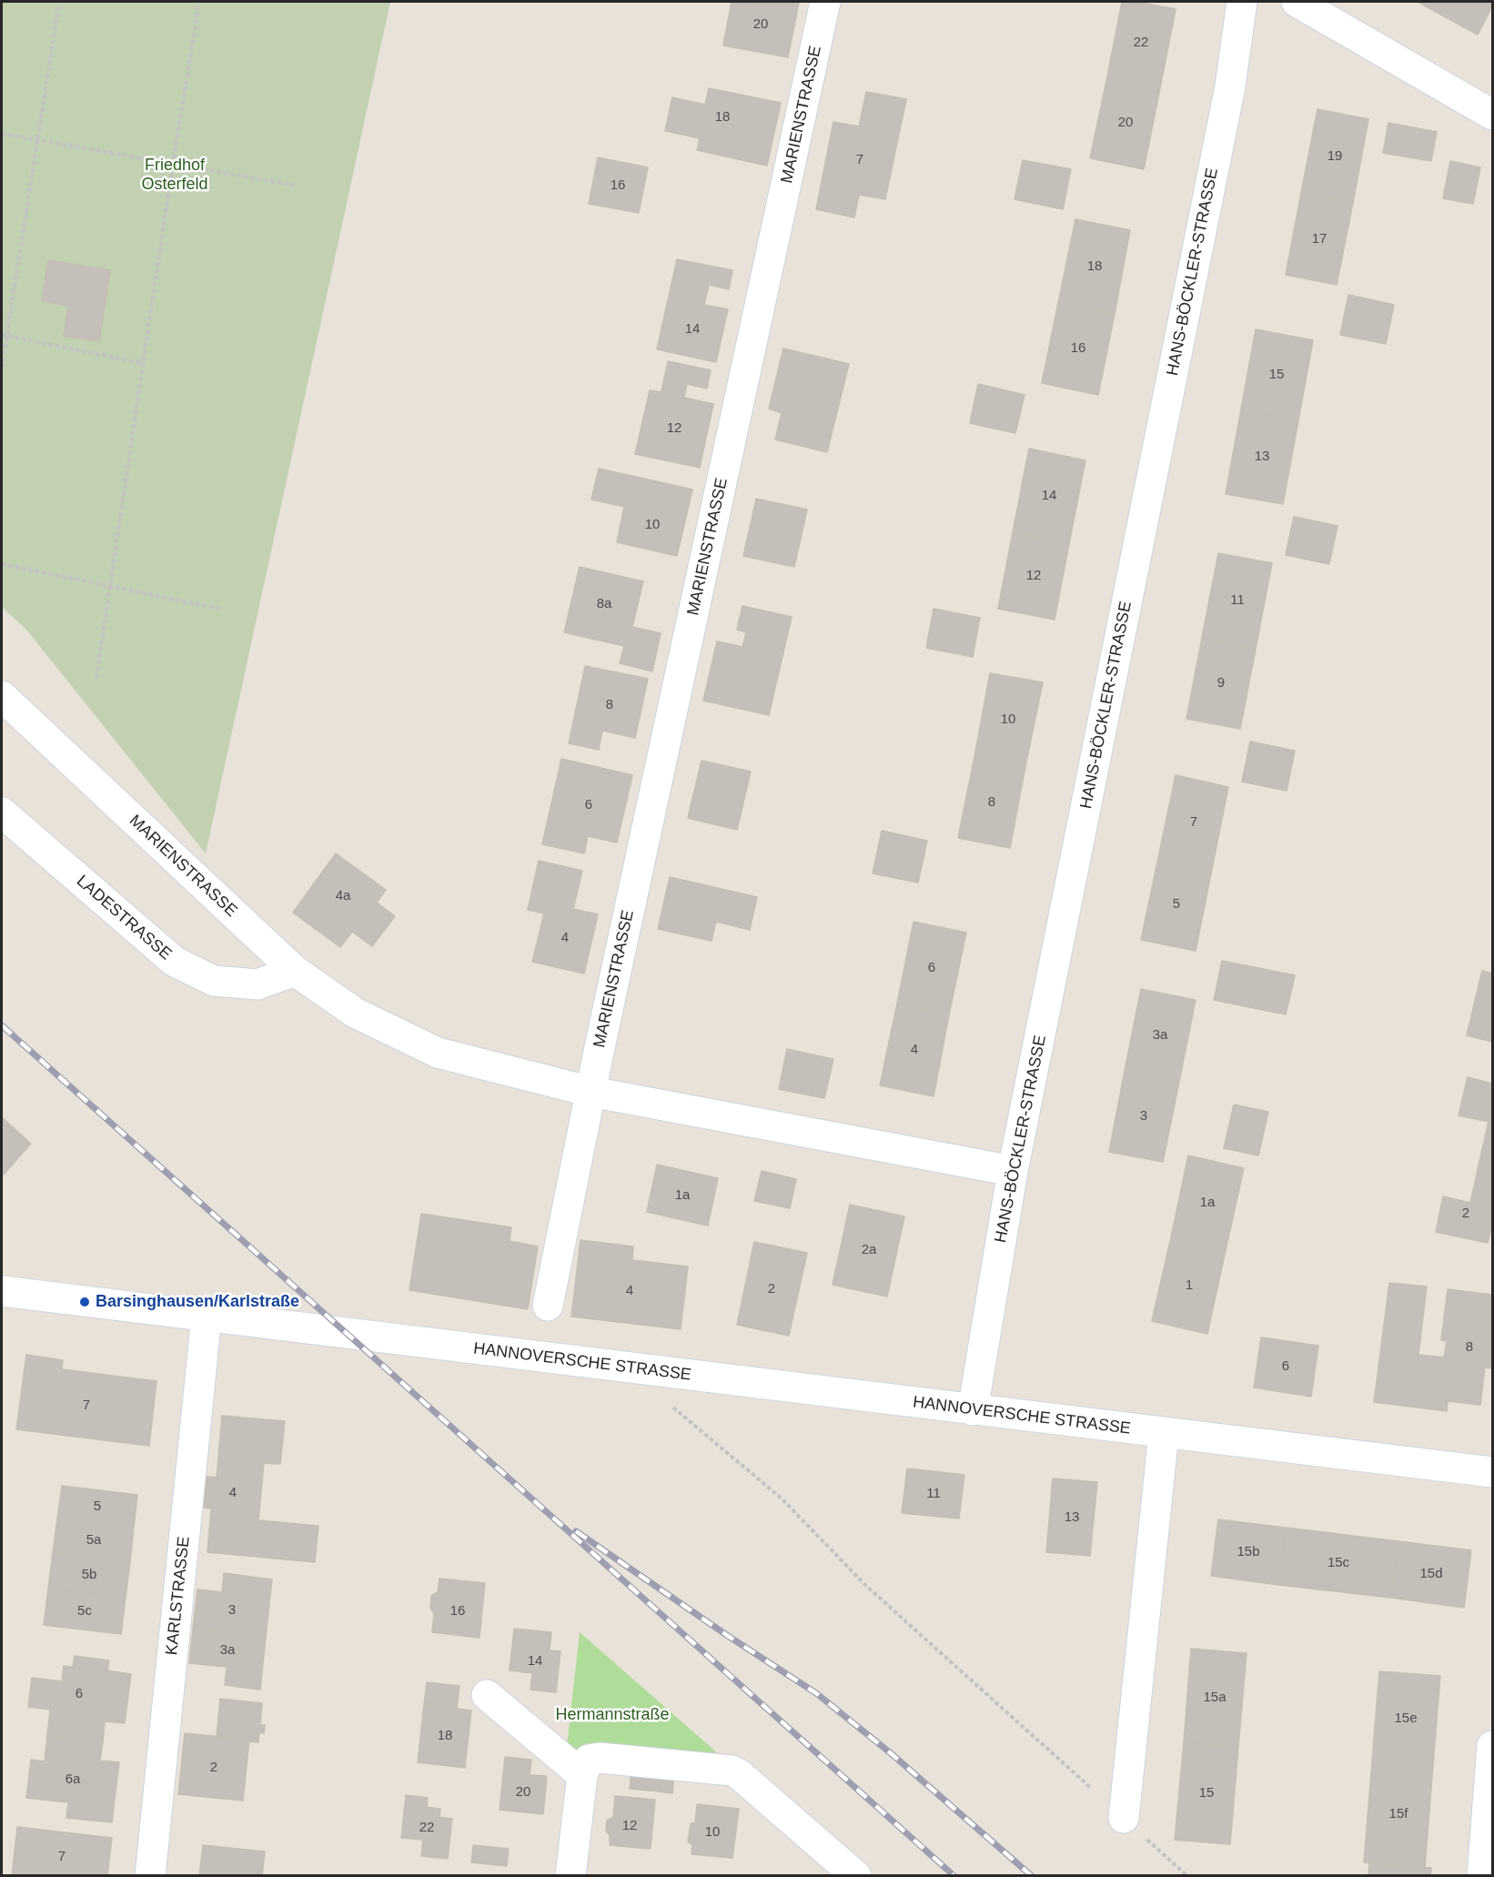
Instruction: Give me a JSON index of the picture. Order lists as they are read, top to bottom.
{
  "streets": {
    "street": [
      "MARIENSTRASSE",
      "HANS-BÖCKLER-STRASSE",
      "LADESTRASSE",
      "HANNOVERSCHE STRASSE",
      "KARLSTRASSE"
    ]
  },
  "crossings": [
    ["MARIENSTRASSE", "HANS-BÖCKLER-STRASSE"],
    ["MARIENSTRASSE", "LADESTRASSE"],
    ["HANS-BÖCKLER-STRASSE", "HANNOVERSCHE STRASSE"],
    ["HANNOVERSCHE STRASSE", "KARLSTRASSE"]
  ],
  "parks": ["Friedhof Osterfeld", "Hermannstraße"],
  "places": ["Barsinghausen/Karlstraße"],
  "house_numbers": [
    "20",
    "22",
    "18",
    "20",
    "19",
    "7",
    "16",
    "17",
    "18",
    "14",
    "16",
    "15",
    "12",
    "13",
    "14",
    "10",
    "12",
    "11",
    "8a",
    "9",
    "8",
    "10",
    "8",
    "6",
    "7",
    "4a",
    "5",
    "4",
    "6",
    "3a",
    "4",
    "3",
    "1a",
    "1a",
    "2",
    "2a",
    "1",
    "2",
    "4",
    "8",
    "6",
    "7",
    "4",
    "11",
    "5",
    "13",
    "5a",
    "15b",
    "15c",
    "15d",
    "5b",
    "3",
    "5c",
    "16",
    "3a",
    "14",
    "6",
    "15a",
    "15e",
    "18",
    "2",
    "6a",
    "20",
    "15",
    "15f",
    "12",
    "22",
    "10",
    "7"
  ]
}
